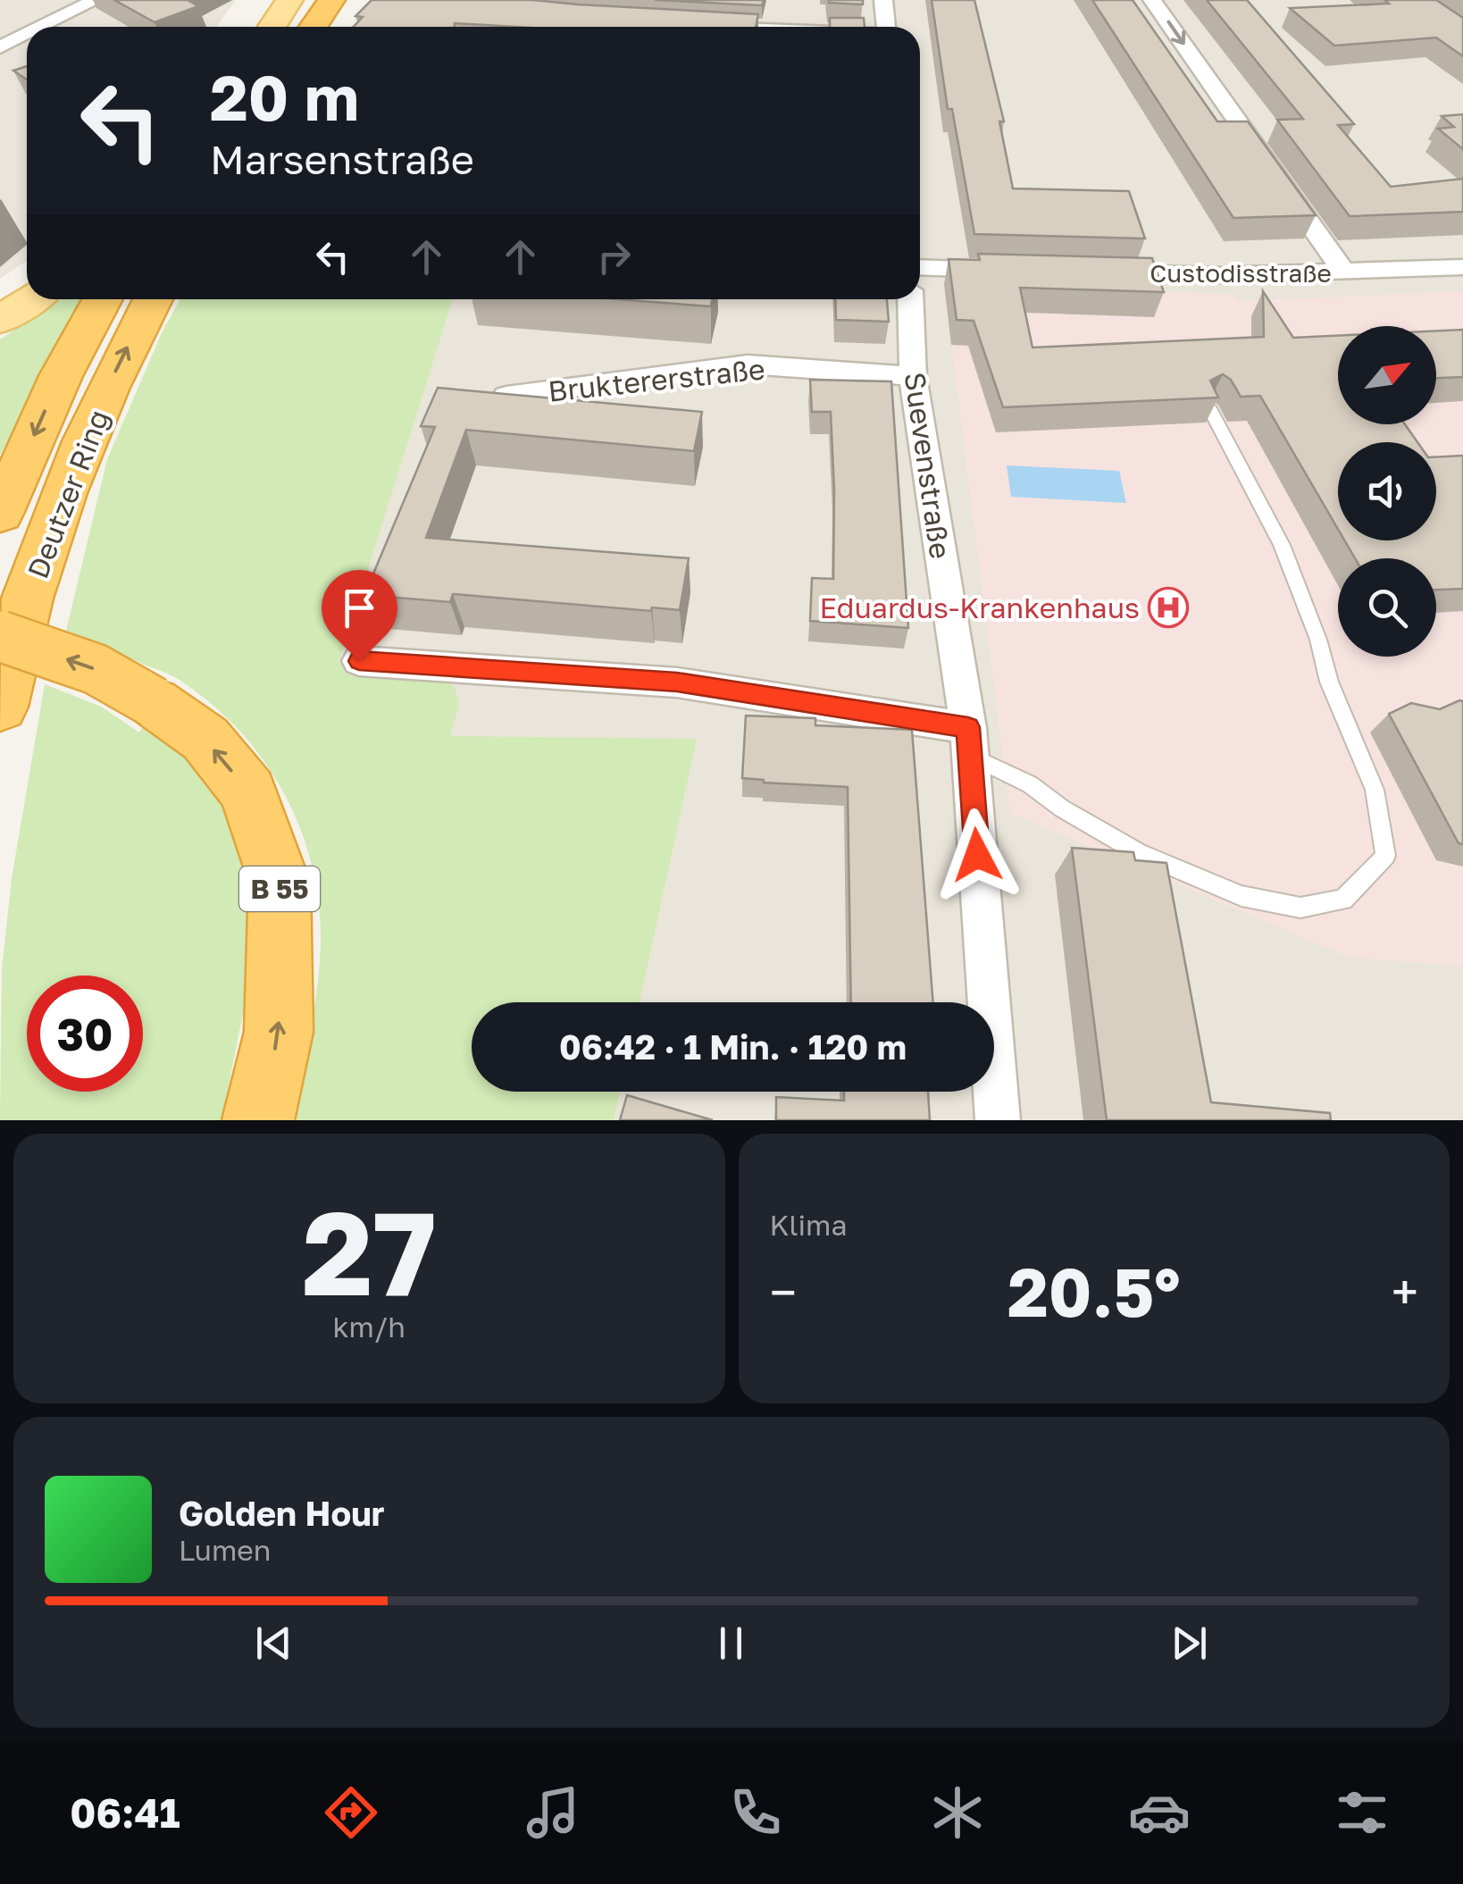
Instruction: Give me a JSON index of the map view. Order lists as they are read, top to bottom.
{
  "streets": {
    "highway": ["Deutzer Ring", "B 55"],
    "street": ["Custodisstraße", "Bruktererstraße", "Suevenstraße"]
  },
  "crossings": [
    ["Bruktererstraße", "Suevenstraße"]
  ],
  "places": {
    "hospital": ["Eduardus-Krankenhaus"]
  },
  "north": "top right",
  "page": {
    "turn": ["20 m", "Marsenstraße"],
    "limit": "30",
    "trip": "06:42 · 1 Min. · 120 m",
    "tile": [
      ["27", "km/h"],
      "Klima"
    ],
    "heat": ["−", "20.5°", "+"],
    "song": ["Golden Hour", "Lumen"],
    "tabs": "06:41"
  }
}
